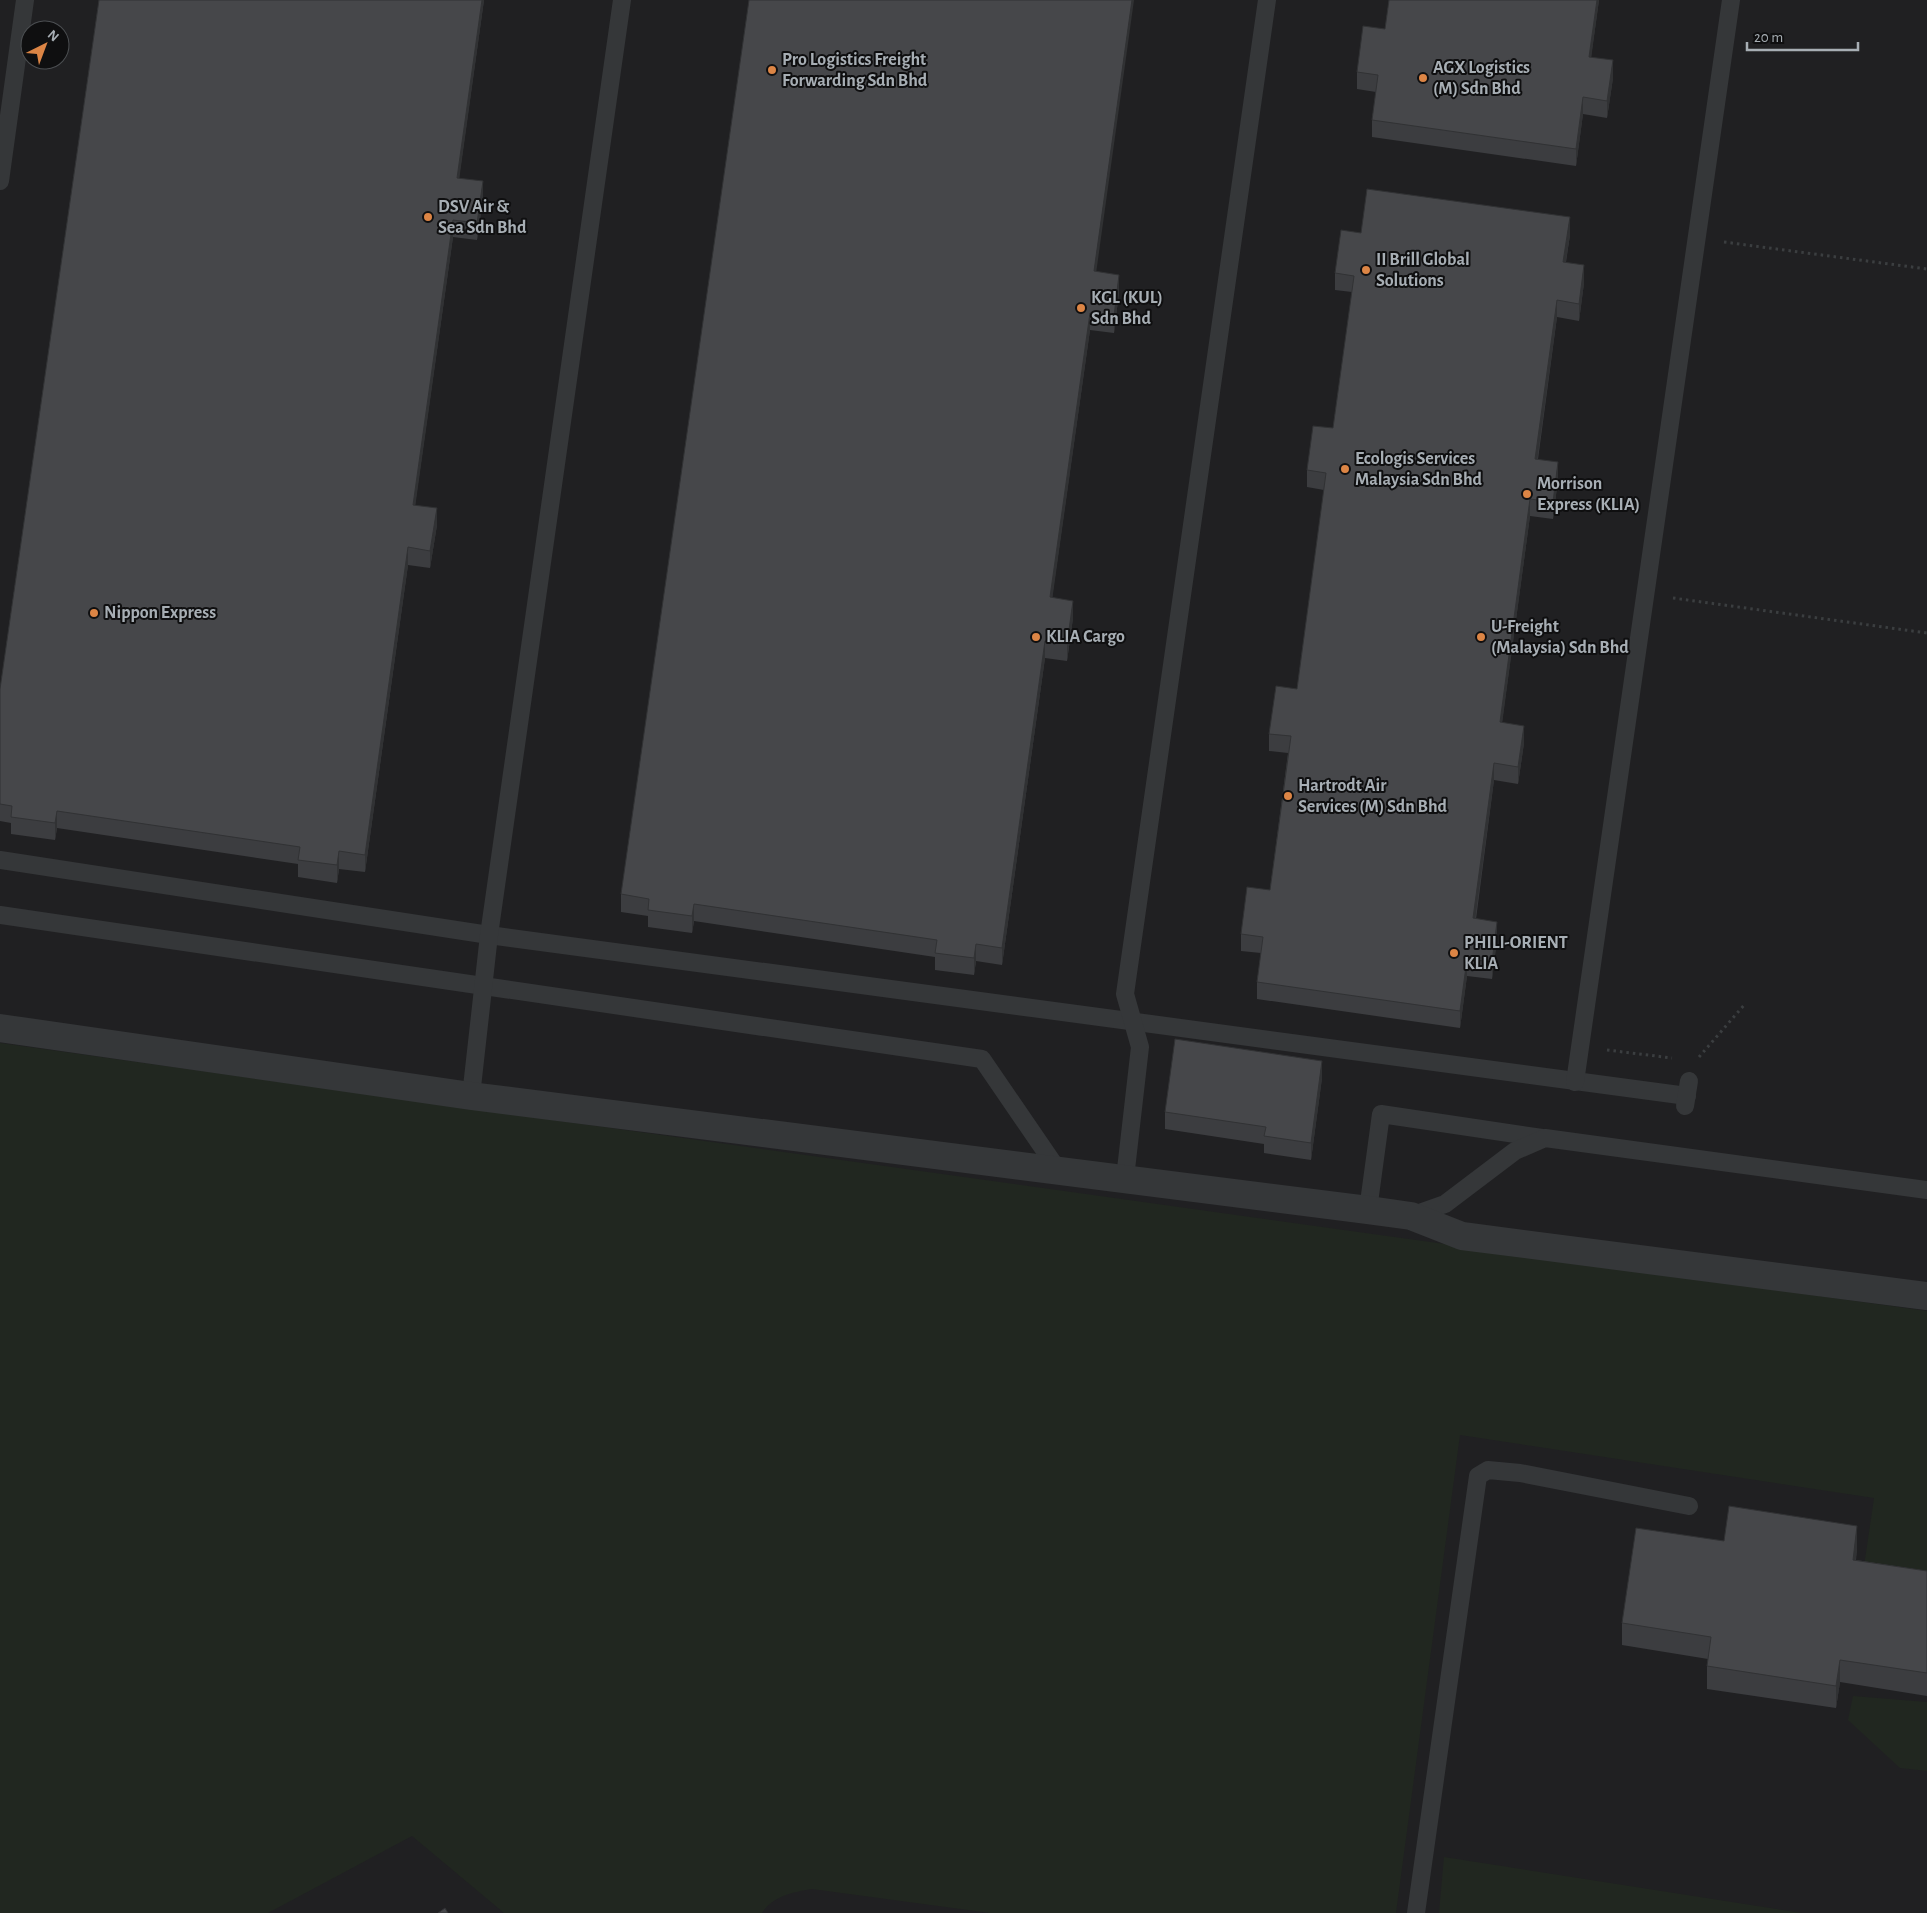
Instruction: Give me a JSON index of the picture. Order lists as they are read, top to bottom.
{
  "places": [
    "Pro Logistics Freight Forwarding Sdn Bhd",
    "AGX Logistics (M) Sdn Bhd",
    "DSV Air & Sea Sdn Bhd",
    "II Brill Global Solutions",
    "KGL (KUL) Sdn Bhd",
    "Ecologis Services Malaysia Sdn Bhd",
    "Morrison Express (KLIA)",
    "Nippon Express",
    "KLIA Cargo",
    "U-Freight (Malaysia) Sdn Bhd",
    "Hartrodt Air Services (M) Sdn Bhd",
    "PHILI-ORIENT KLIA"
  ],
  "scale_bar": "20 m",
  "north": "top right"
}
